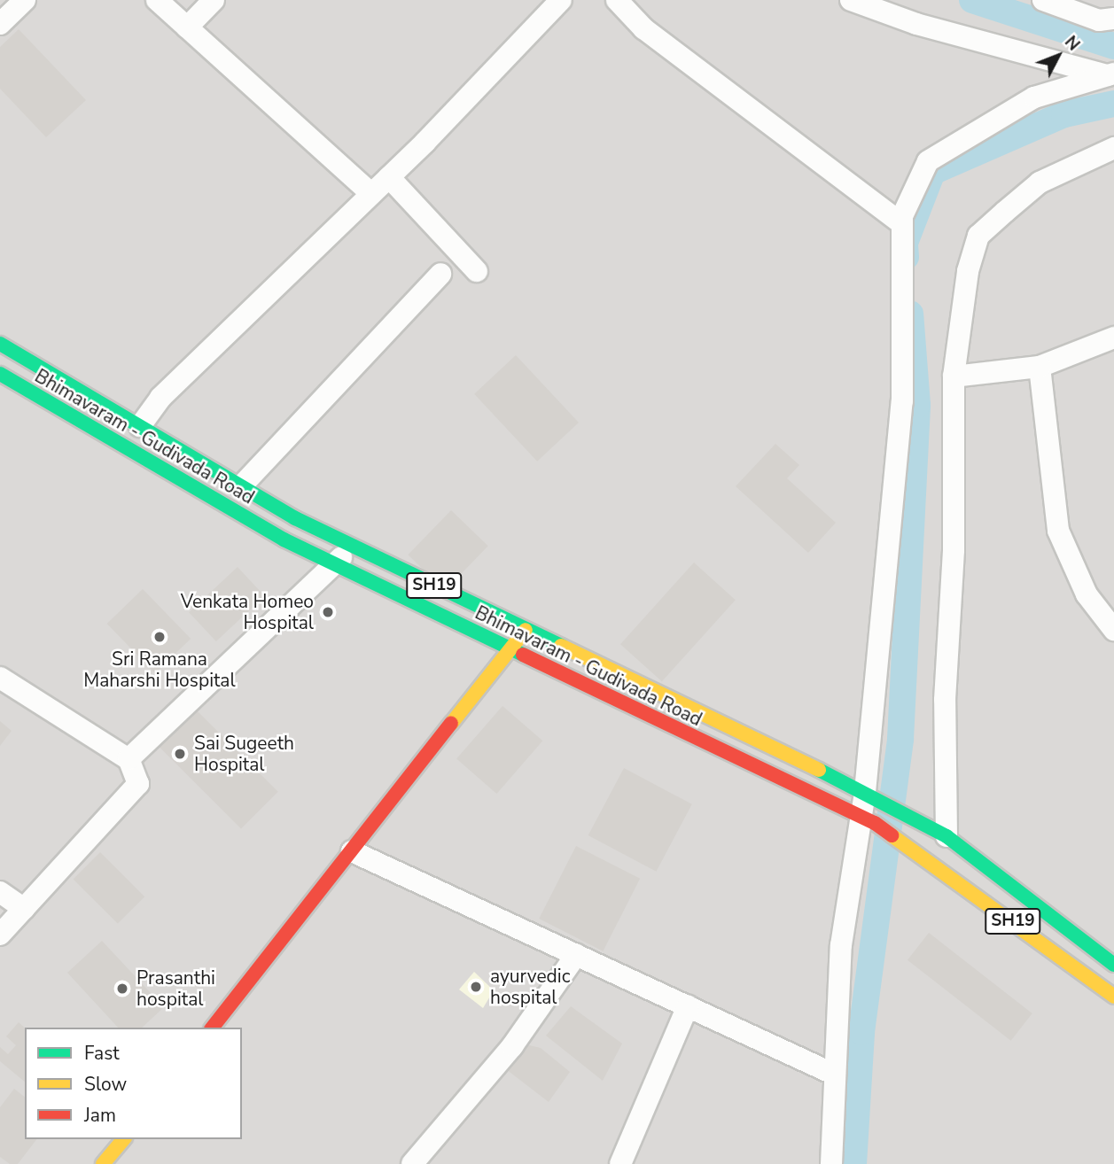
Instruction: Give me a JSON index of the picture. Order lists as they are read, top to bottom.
{
  "streets": {
    "main road": ["Bhimavaram - Gudivada Road", "SH19"]
  },
  "places": [
    "Venkata Homeo Hospital",
    "Sri Ramana Maharshi Hospital",
    "Sai Sugeeth Hospital",
    "ayurvedic hospital",
    "Prasanthi hospital"
  ],
  "legend": ["Fast", "Slow", "Jam"],
  "north": "top right"
}
